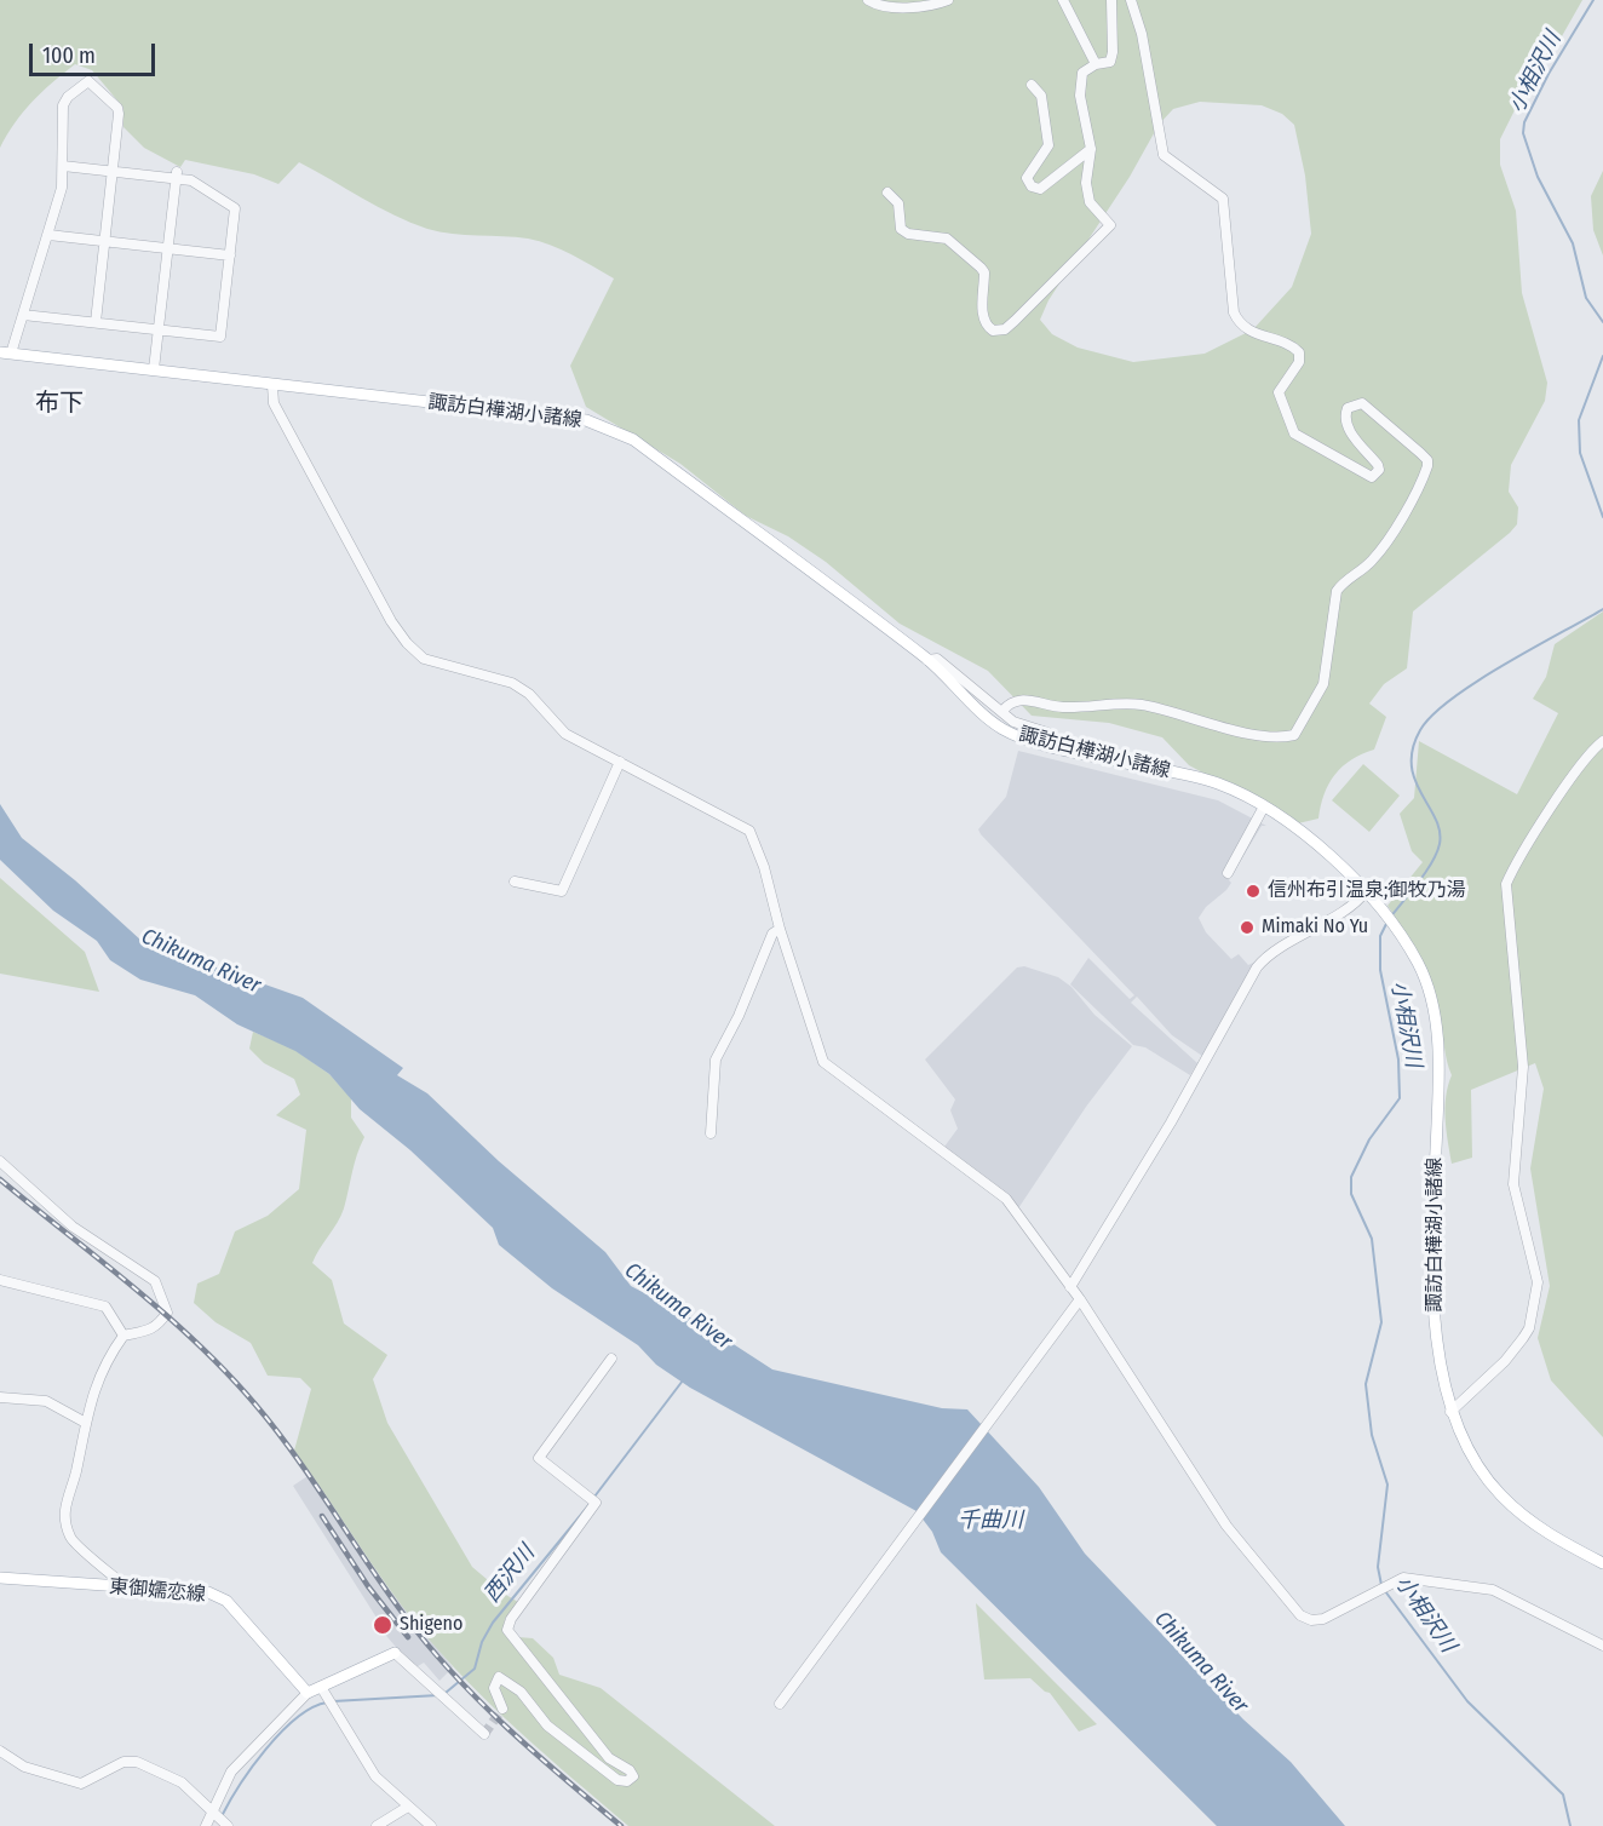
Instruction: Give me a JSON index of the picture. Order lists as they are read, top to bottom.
{
  "streets": {
    "main road": ["諏訪白樺湖小諸線", "東御嬬恋線"]
  },
  "districts": ["布下"],
  "water": [
    "小相沢川",
    "Chikuma River",
    "千曲川",
    "西沢川"
  ],
  "places": ["信州布引温泉;御牧乃湯", "Mimaki No Yu", "Shigeno"],
  "scale_bar": "100 m"
}
